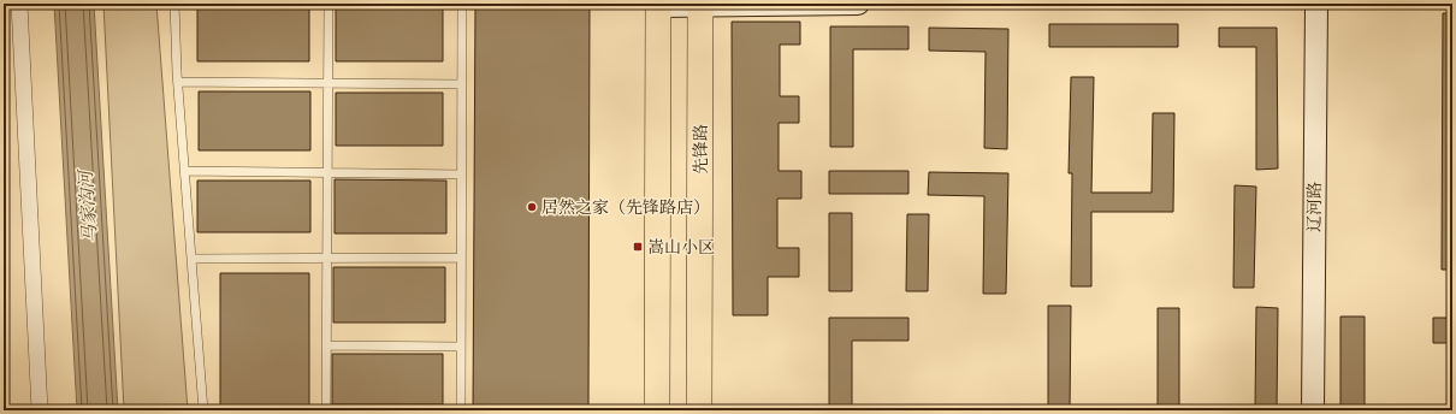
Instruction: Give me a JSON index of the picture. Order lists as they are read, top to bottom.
{
  "streets": {
    "main road": ["先锋路", "辽河路"]
  },
  "water": ["马家沟河"],
  "places": {
    "other": ["居然之家（先锋路店）"],
    "transit": ["嵩山小区"]
  }
}
